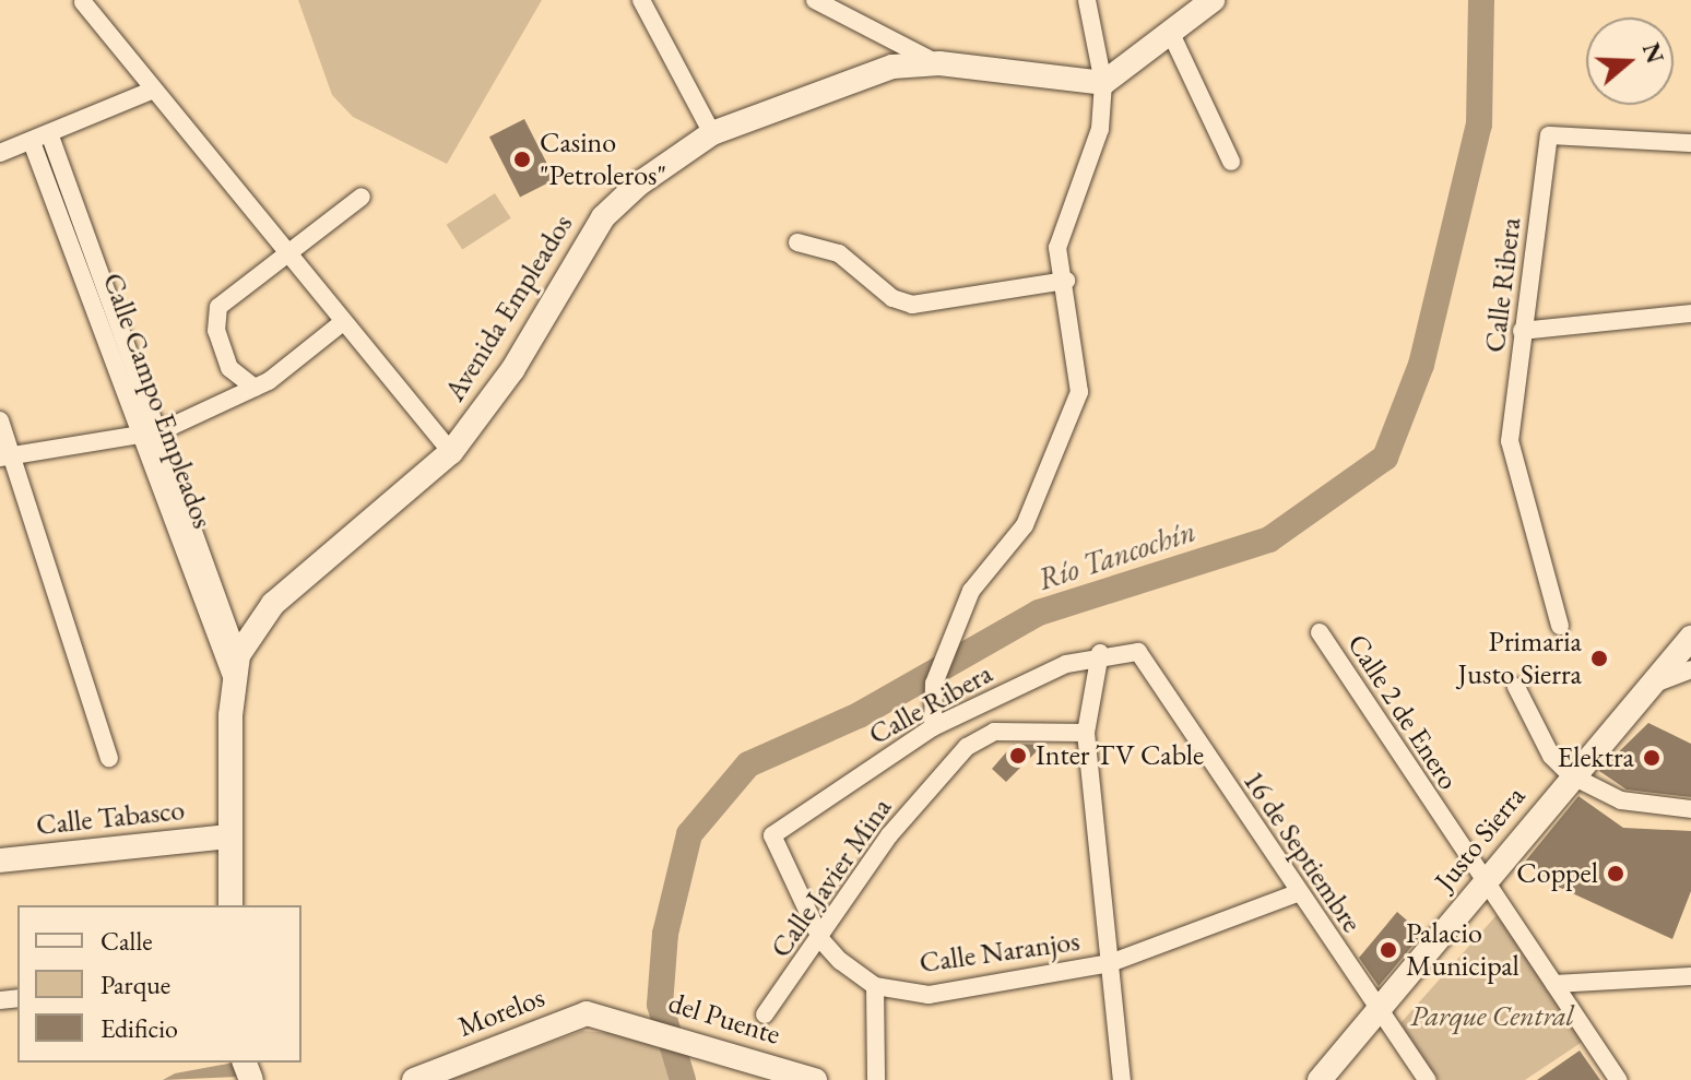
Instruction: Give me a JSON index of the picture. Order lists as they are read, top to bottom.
{
  "streets": {
    "street": [
      "Calle Ribera",
      "Avenida Empleados",
      "Calle Campo Empleados",
      "Calle 2 de Enero",
      "Calle Tabasco",
      "Justo Sierra",
      "16 de Septiembre",
      "Calle Javier Mina",
      "Calle Naranjos",
      "Morelos",
      "del Puente"
    ]
  },
  "crossings": [
    ["Calle Ribera", "16 de Septiembre"],
    ["Calle Ribera", "Calle Javier Mina"],
    ["Avenida Empleados", "Calle Campo Empleados"],
    ["Avenida Empleados", "Calle Tabasco"],
    ["Calle 2 de Enero", "Justo Sierra"],
    ["Justo Sierra", "16 de Septiembre"],
    ["16 de Septiembre", "Calle Naranjos"],
    ["Morelos", "del Puente"]
  ],
  "water": ["Río Tancochín"],
  "parks": ["Parque Central"],
  "places": [
    "Casino \"Petroleros\"",
    "Primaria Justo Sierra",
    "Inter TV Cable",
    "Elektra",
    "Coppel",
    "Palacio Municipal"
  ],
  "legend": ["Calle", "Parque", "Edificio"],
  "north": "right"
}
